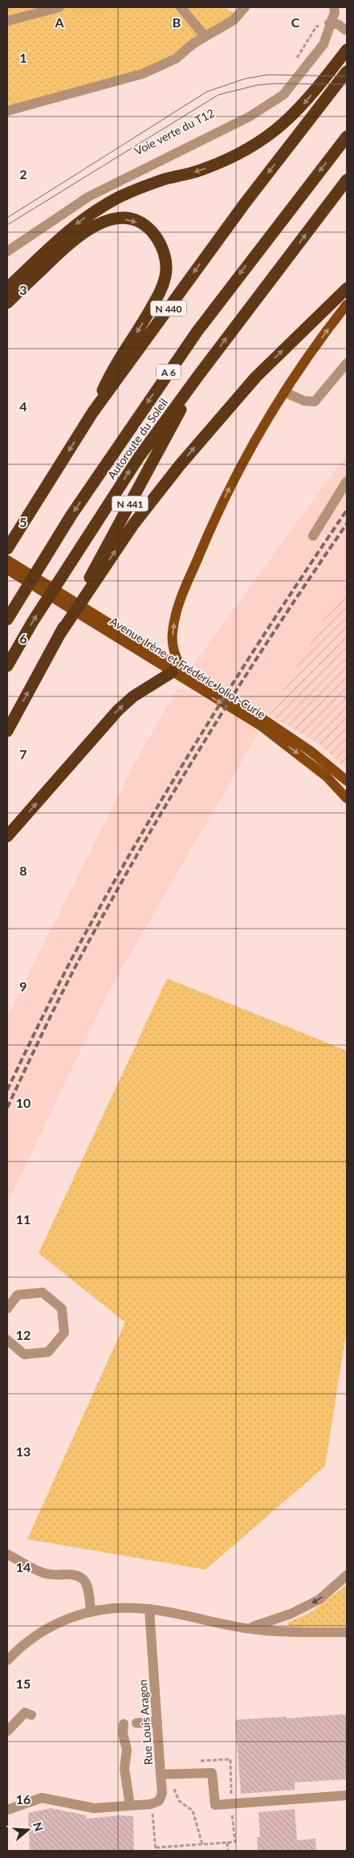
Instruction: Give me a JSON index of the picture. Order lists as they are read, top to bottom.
{
  "streets": {
    "highway": [
      "N 440",
      "A 6",
      "Autoroute du Soleil",
      "N 441"
    ],
    "main road": ["Avenue Irène et Frédéric Joliot-Curie"],
    "street": ["Rue Louis Aragon"]
  },
  "crossings": [
    ["Autoroute du Soleil", "N 441"]
  ],
  "north": "right",
  "grid": {
    "columns": ["A", "B", "C"],
    "rows": [
      "1",
      "2",
      "3",
      "4",
      "5",
      "6",
      "7",
      "8",
      "9",
      "10",
      "11",
      "12",
      "13",
      "14",
      "15",
      "16"
    ]
  }
}
